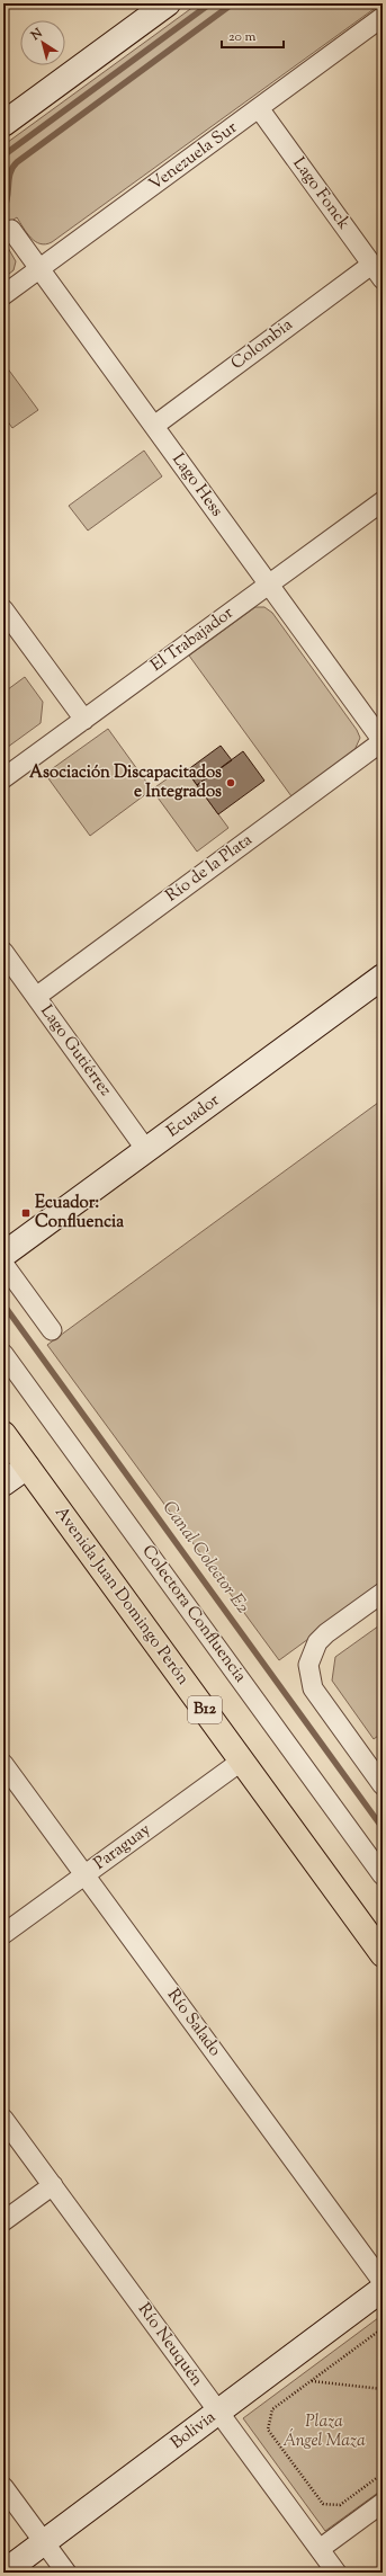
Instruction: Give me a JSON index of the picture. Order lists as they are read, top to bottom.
{
  "streets": {
    "main road": ["Avenida Juan Domingo Perón", "B12"],
    "street": [
      "Venezuela Sur",
      "Lago Fonck",
      "Colombia",
      "Lago Hess",
      "El Trabajador",
      "Río de la Plata",
      "Lago Gutiérrez",
      "Ecuador",
      "Colectora Confluencia",
      "Paraguay",
      "Río Salado",
      "Río Neuquén",
      "Bolivia"
    ]
  },
  "crossings": [
    ["Venezuela Sur", "Lago Fonck"],
    ["Venezuela Sur", "Lago Hess"],
    ["Lago Fonck", "Colombia"],
    ["Colombia", "Lago Hess"],
    ["Lago Hess", "El Trabajador"],
    ["Lago Hess", "Río de la Plata"],
    ["Río de la Plata", "Lago Gutiérrez"],
    ["Lago Gutiérrez", "Ecuador"],
    ["Avenida Juan Domingo Perón", "Paraguay"],
    ["Paraguay", "Río Salado"],
    ["Río Neuquén", "Bolivia"]
  ],
  "water": ["Canal Colector E2"],
  "parks": ["Plaza Ángel Maza"],
  "places": {
    "other": ["Asociación Discapacitados e Integrados"],
    "transit": ["Ecuador: Confluencia"]
  },
  "scale_bar": "20 m",
  "north": "top left"
}
